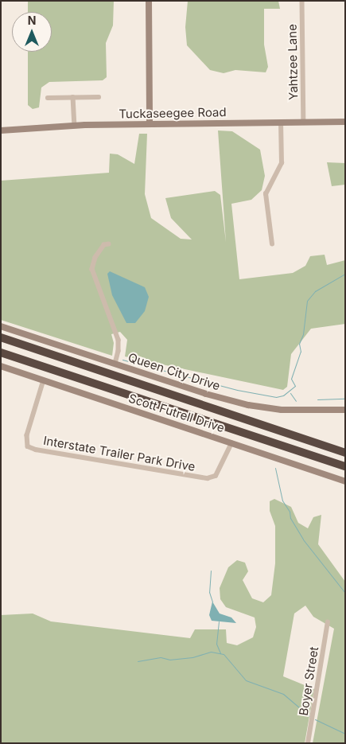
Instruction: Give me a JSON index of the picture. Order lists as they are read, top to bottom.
{
  "streets": {
    "street": [
      "Yahtzee Lane",
      "Tuckaseegee Road",
      "Queen City Drive",
      "Scott Futrell Drive",
      "Interstate Trailer Park Drive",
      "Boyer Street"
    ]
  },
  "crossings": [
    ["Yahtzee Lane", "Tuckaseegee Road"],
    ["Scott Futrell Drive", "Interstate Trailer Park Drive"]
  ],
  "north": "top"
}
